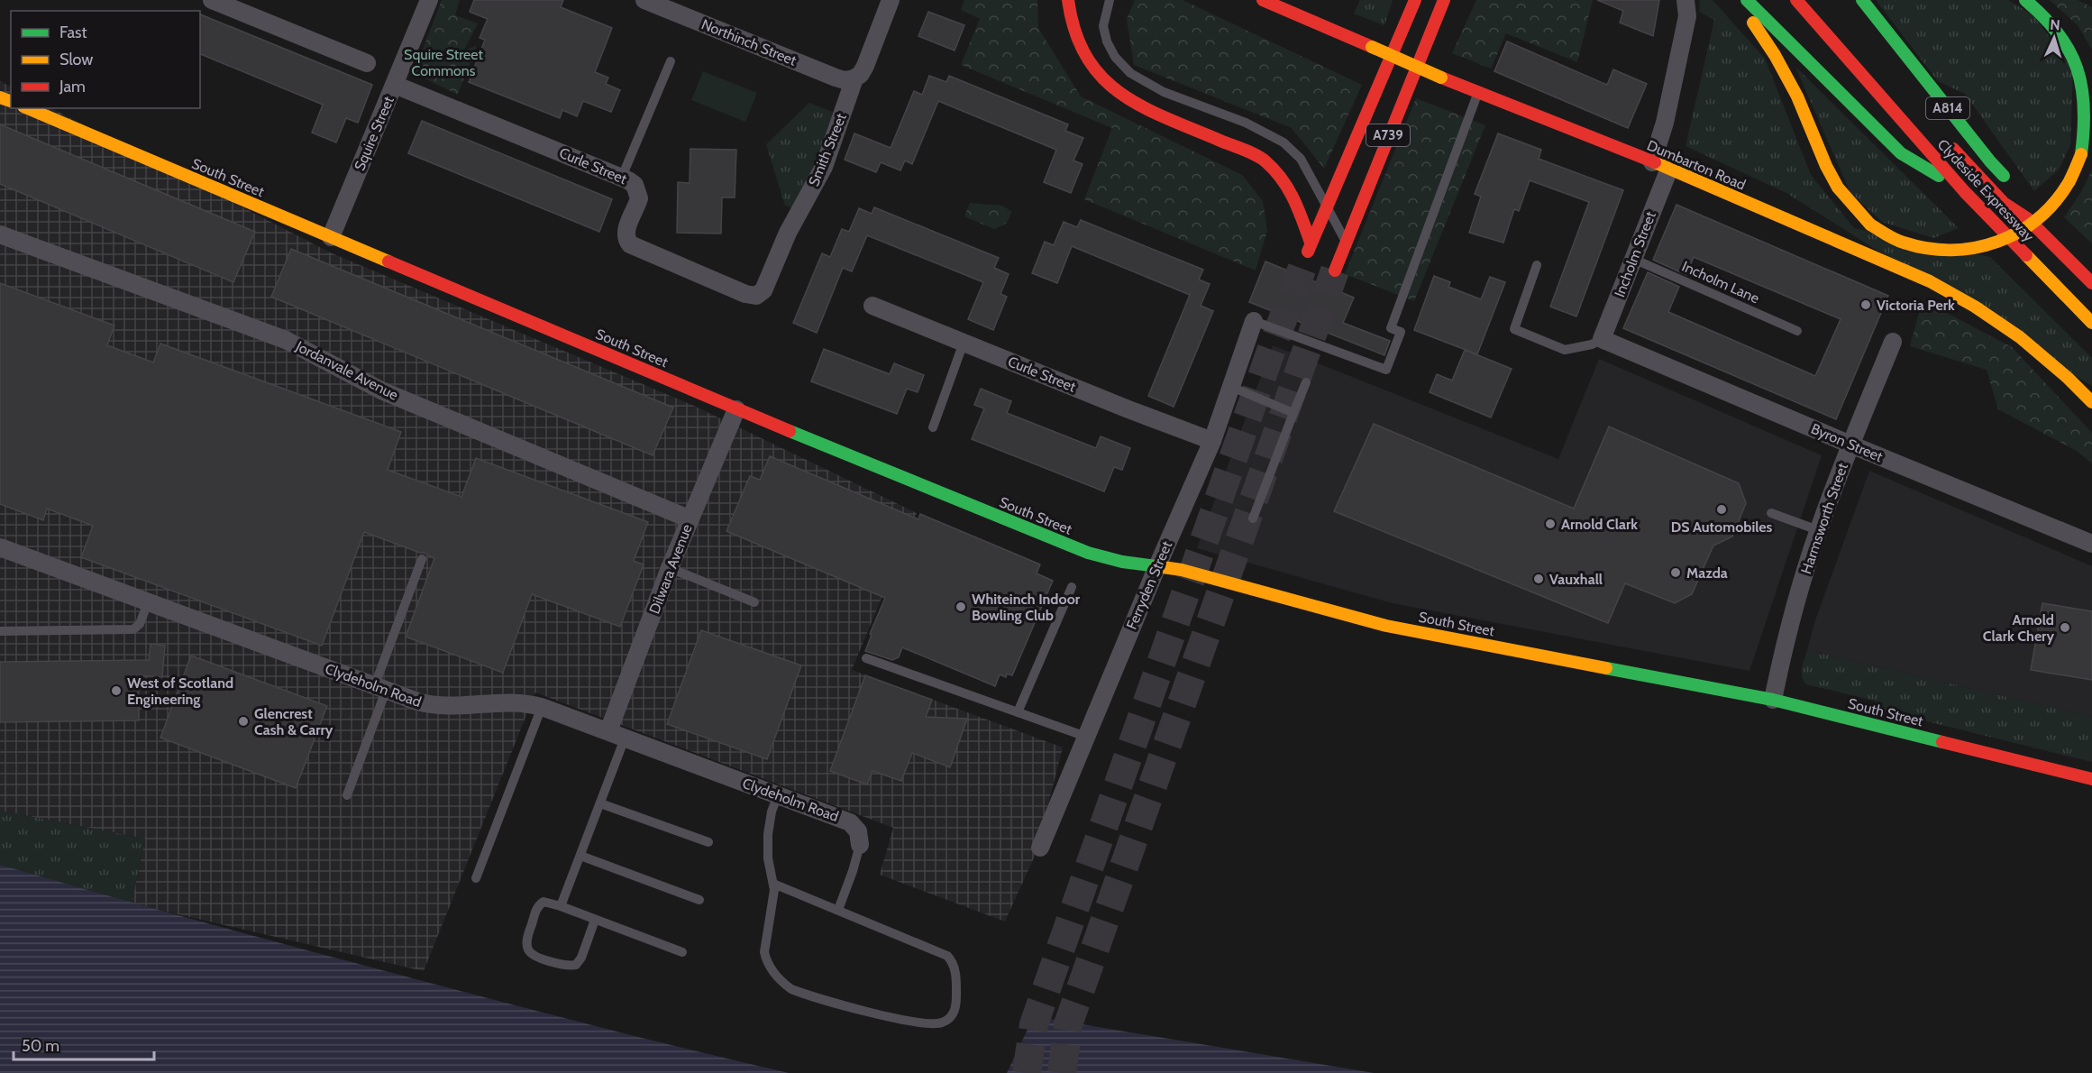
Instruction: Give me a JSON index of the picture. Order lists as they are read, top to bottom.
{
  "streets": {
    "street": [
      "Northinch Street",
      "A814",
      "Squire Street",
      "A739",
      "Smith Street",
      "Dumbarton Road",
      "Curle Street",
      "South Street",
      "Clydeside Expressway",
      "Incholm Street",
      "Jordanvale Avenue",
      "Byron Street",
      "Harmsworth Street",
      "Dilwara Avenue",
      "Ferryden Street",
      "Clydeholm Road"
    ],
    "lane": ["Incholm Lane"]
  },
  "crossings": [
    ["Northinch Street", "Smith Street"],
    ["Squire Street", "Curle Street"],
    ["Squire Street", "South Street"],
    ["Smith Street", "Curle Street"],
    ["Dumbarton Road", "Incholm Street"],
    ["Curle Street", "Ferryden Street"],
    ["South Street", "Harmsworth Street"],
    ["South Street", "Dilwara Avenue"],
    ["South Street", "Ferryden Street"],
    ["Incholm Street", "Incholm Lane"],
    ["Incholm Street", "Byron Street"],
    ["Jordanvale Avenue", "Dilwara Avenue"],
    ["Byron Street", "Harmsworth Street"],
    ["Dilwara Avenue", "Clydeholm Road"]
  ],
  "parks": ["Squire Street Commons"],
  "places": [
    "Victoria Perk",
    "DS Automobiles",
    "Arnold Clark",
    "Mazda",
    "Vauxhall",
    "Whiteinch Indoor Bowling Club",
    "Arnold Clark Chery",
    "West of Scotland Engineering",
    "Glencrest Cash & Carry"
  ],
  "legend": ["Fast", "Slow", "Jam"],
  "scale_bar": "50 m",
  "north": "top"
}
